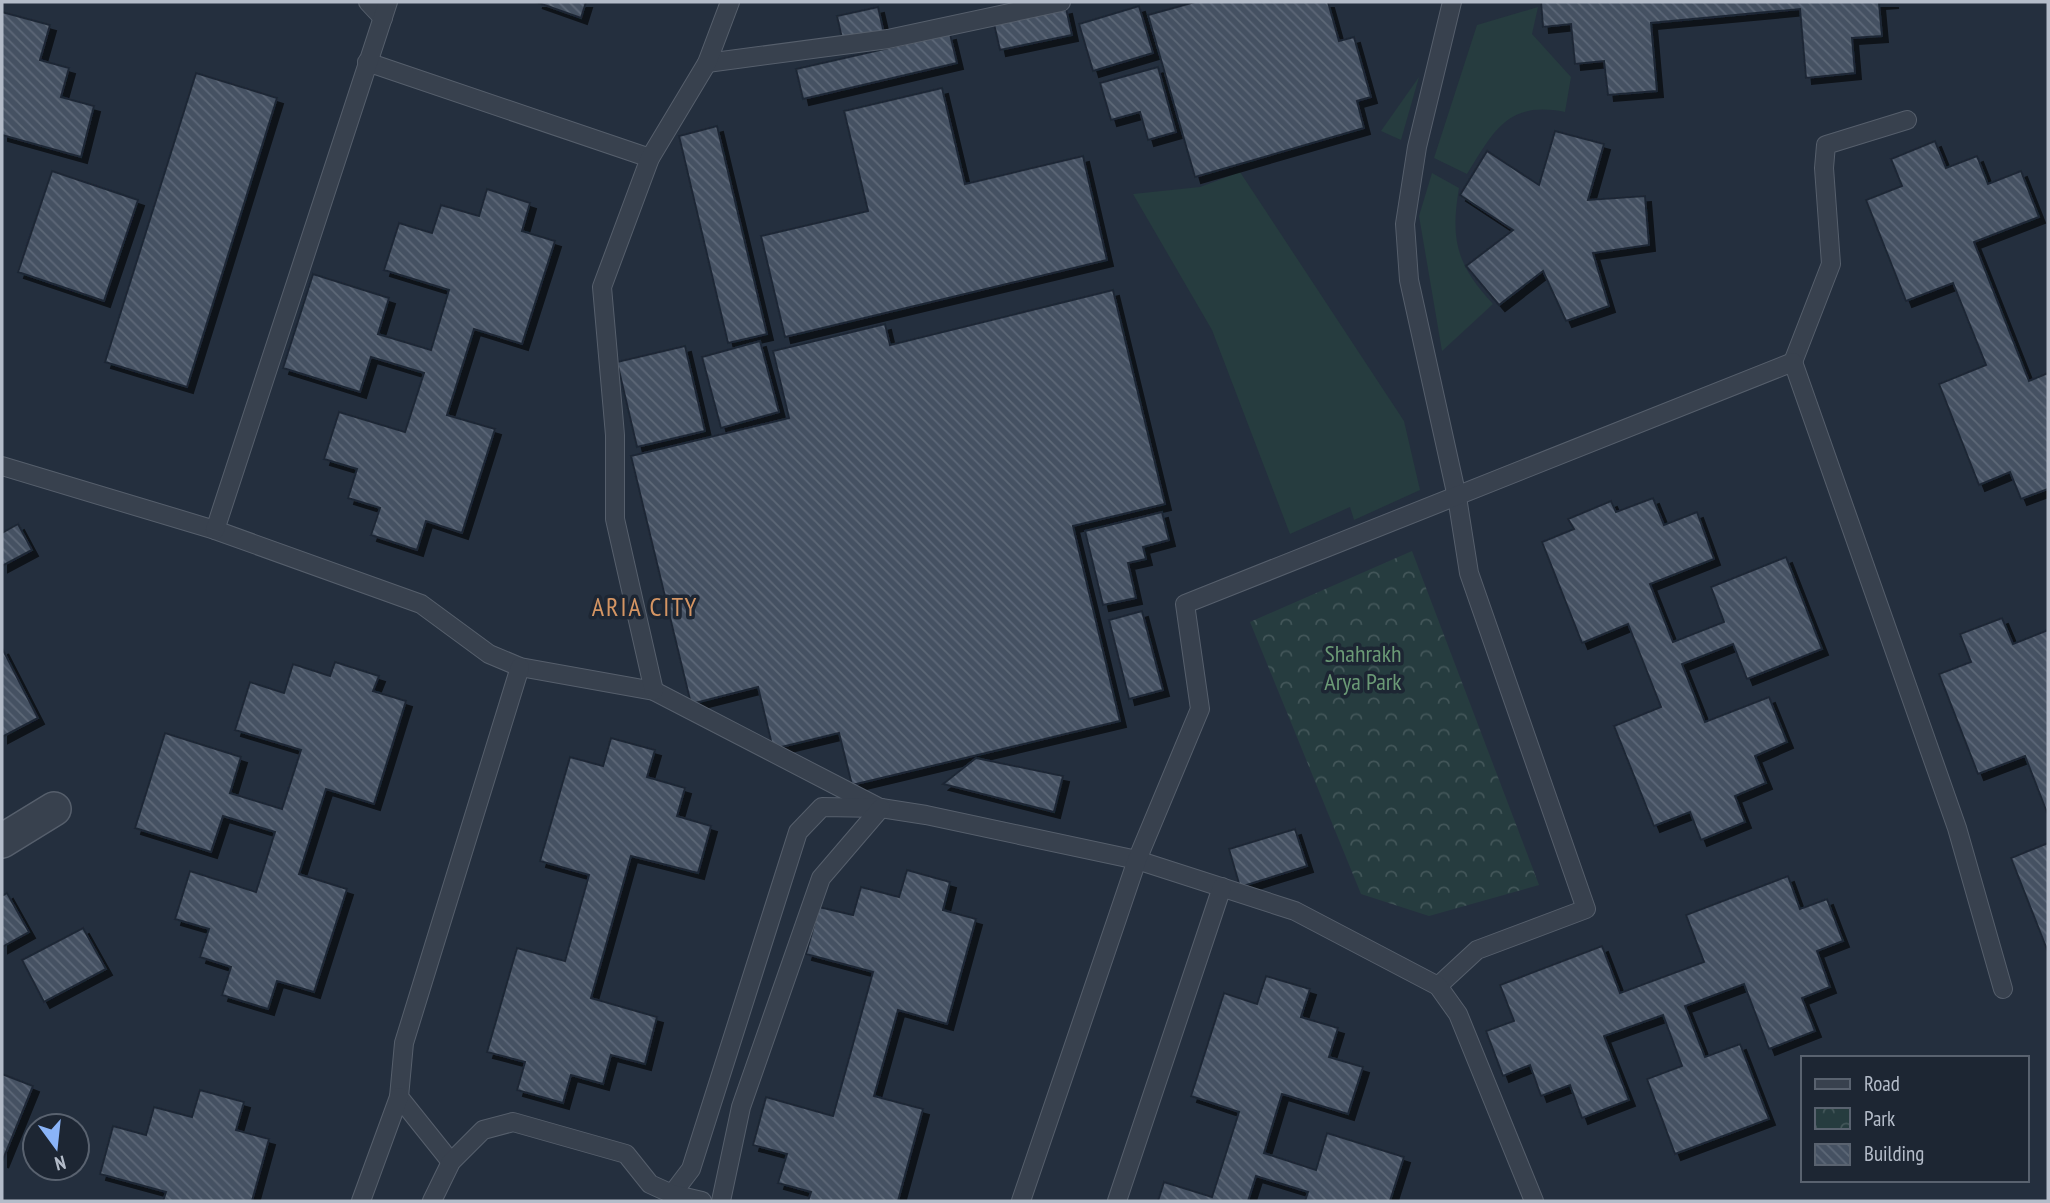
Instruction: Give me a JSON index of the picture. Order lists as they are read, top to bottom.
{
  "districts": ["ARIA CITY"],
  "parks": ["Shahrakh Arya Park"],
  "legend": ["Road", "Park", "Building"],
  "north": "bottom"
}
